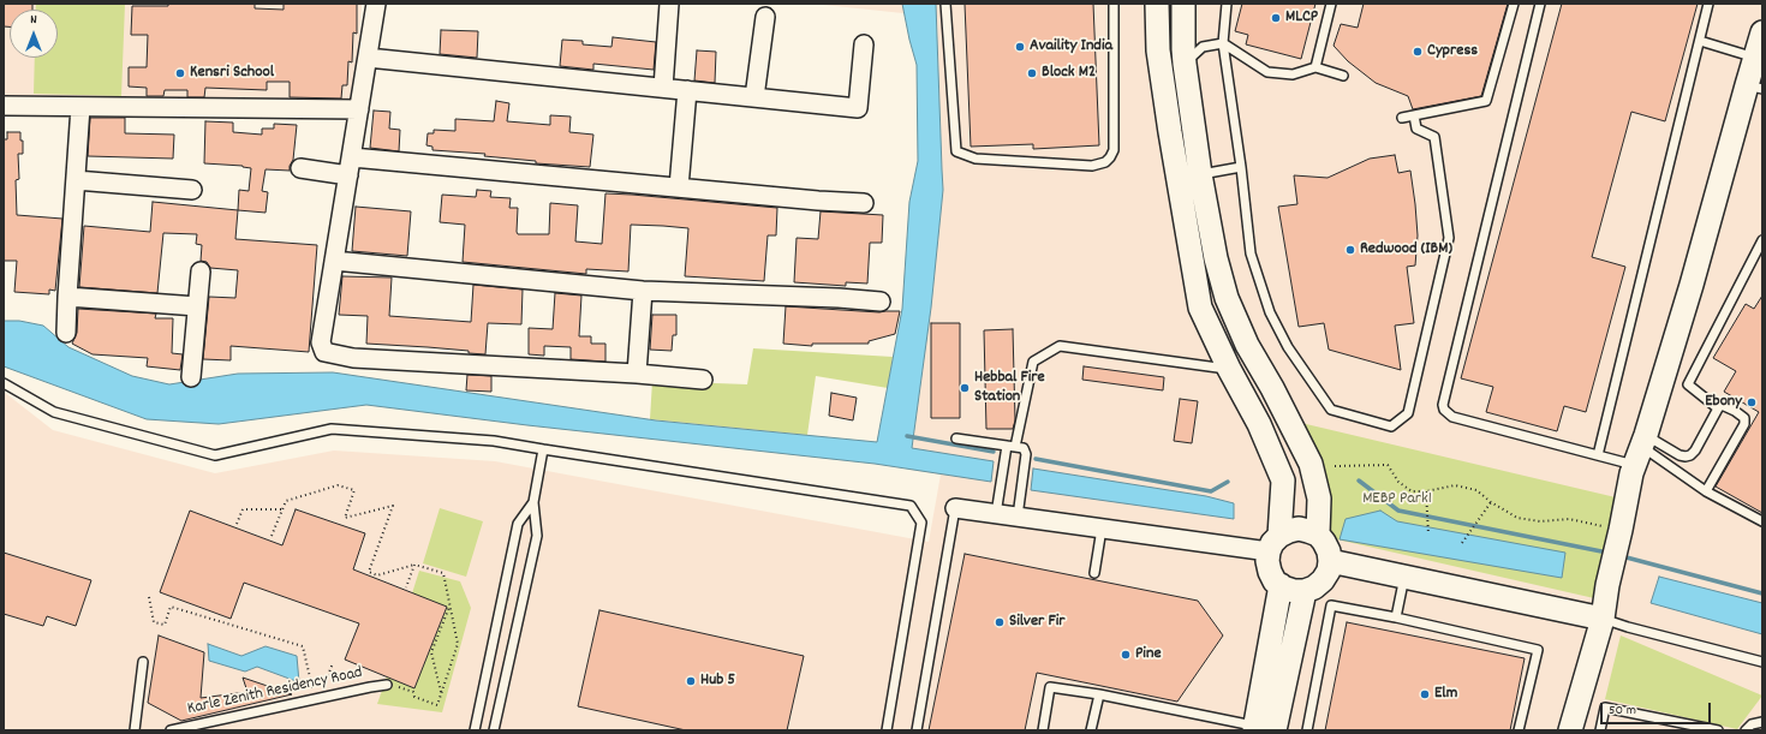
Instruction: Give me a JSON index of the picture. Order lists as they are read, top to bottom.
{
  "streets": {
    "lane": ["Karle Zenith Residency Road"]
  },
  "parks": ["MEBP Park1"],
  "places": [
    "MLCP",
    "Availity India",
    "Cypress",
    "Kensri School",
    "Block M2",
    "Redwood (IBM)",
    "Hebbal Fire Station",
    "Ebony",
    "Silver Fir",
    "Pine",
    "Hub 5",
    "Elm"
  ],
  "scale_bar": "50 m",
  "north": "top"
}
